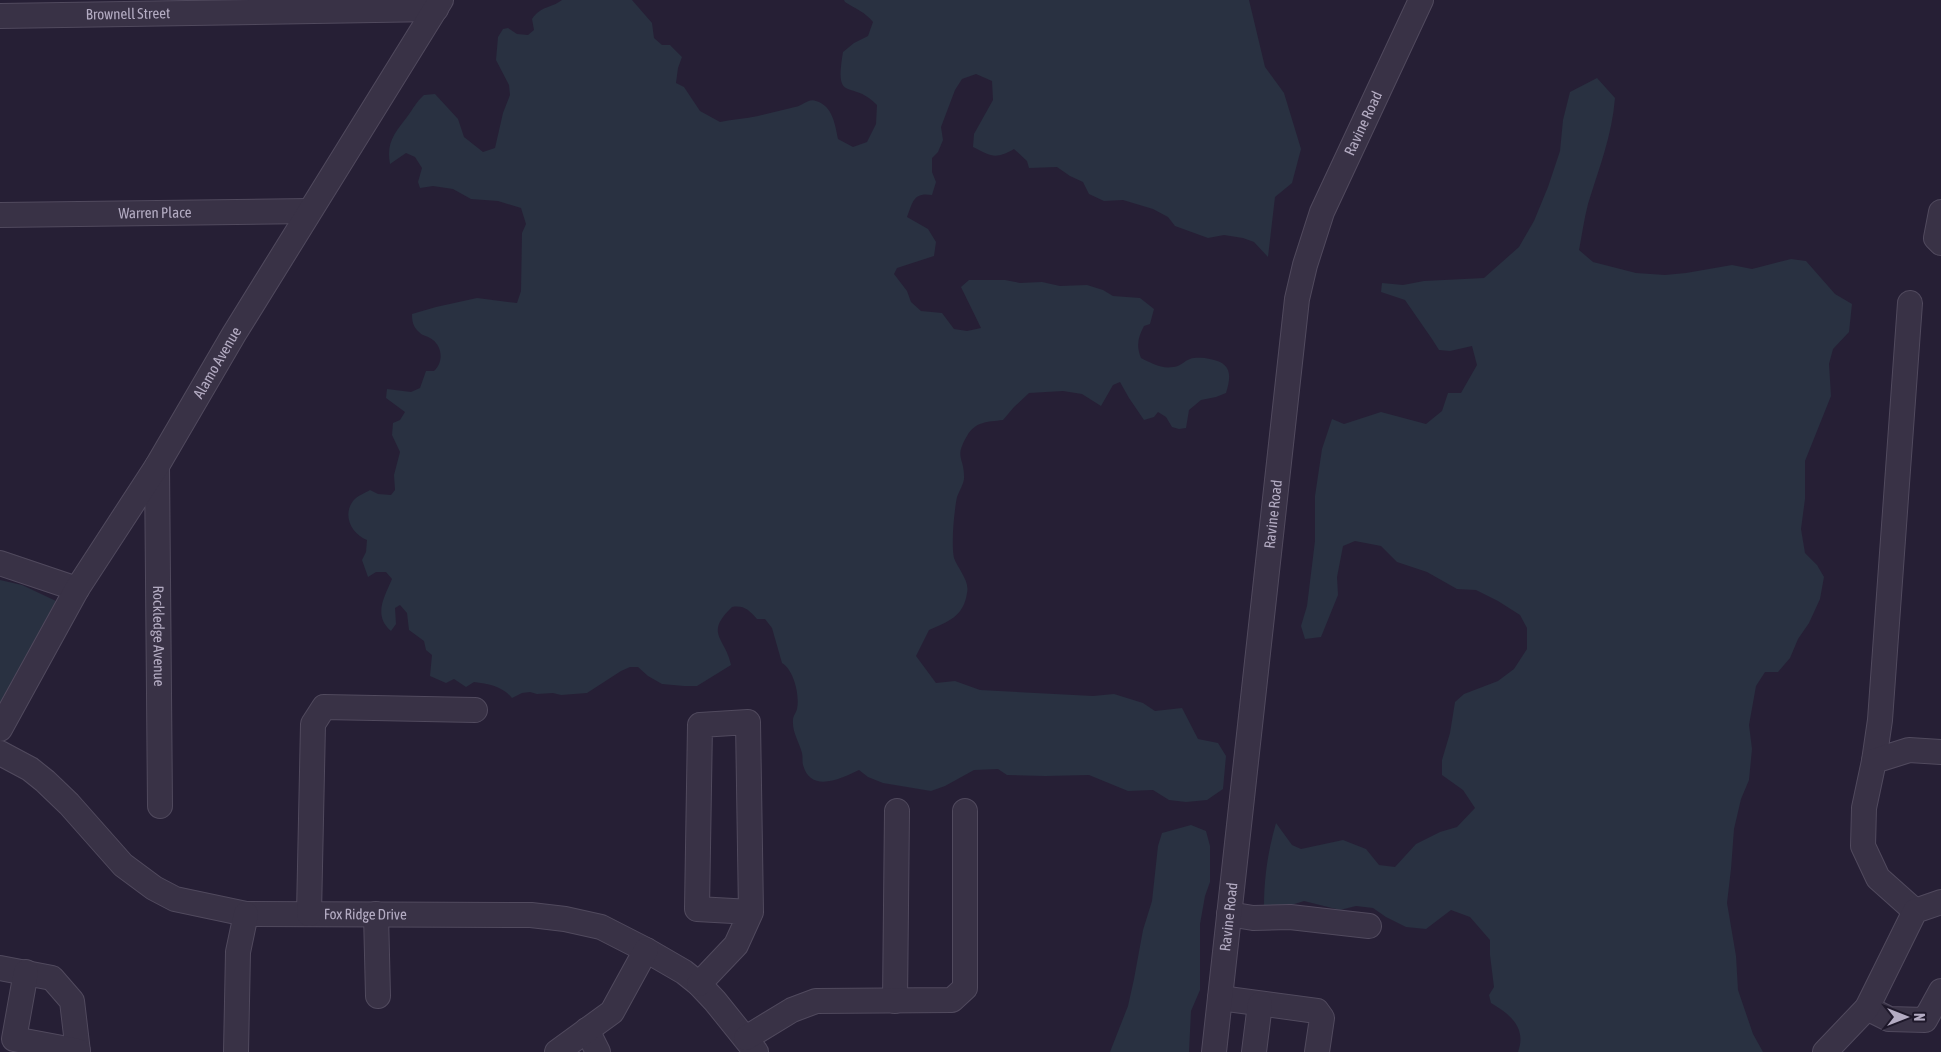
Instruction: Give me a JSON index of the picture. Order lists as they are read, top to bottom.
{
  "streets": {
    "street": [
      "Brownell Street",
      "Ravine Road",
      "Warren Place",
      "Alamo Avenue",
      "Rockledge Avenue",
      "Fox Ridge Drive"
    ]
  },
  "crossings": [
    ["Brownell Street", "Alamo Avenue"],
    ["Warren Place", "Alamo Avenue"],
    ["Alamo Avenue", "Rockledge Avenue"]
  ],
  "north": "right"
}
